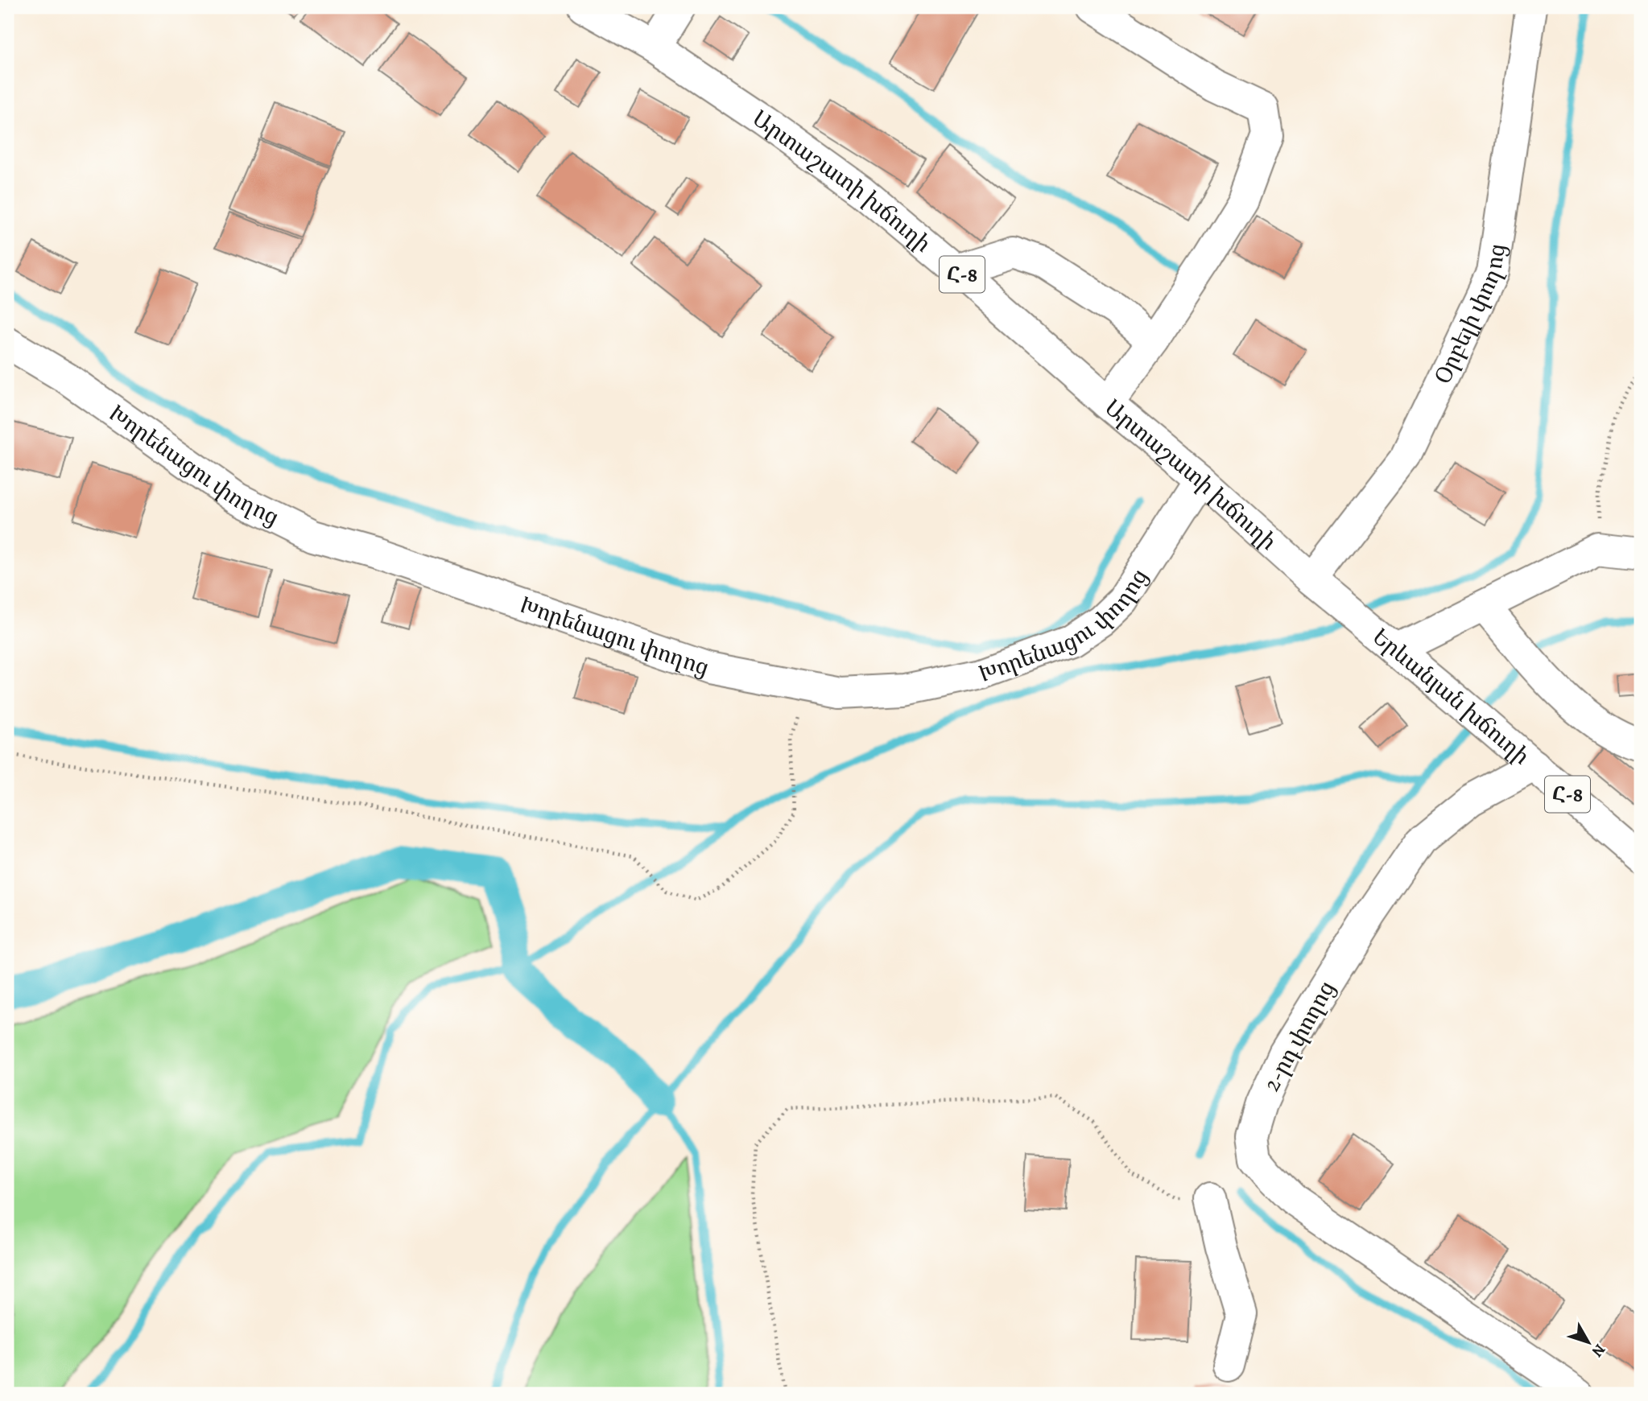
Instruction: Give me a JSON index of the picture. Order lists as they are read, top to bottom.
{
  "streets": {
    "street": [
      "Արտաշատի խճուղի",
      "Հ-8",
      "Օրբելի փողոց",
      "Խորենացու փողոց",
      "Երևանյան խճուղի",
      "2-րդ փողոց"
    ]
  },
  "crossings": [
    ["Արտաշատի խճուղի", "Օրբելի փողոց"],
    ["Արտաշատի խճուղի", "Խորենացու փողոց"],
    ["Արտաշատի խճուղի", "Երևանյան խճուղի"],
    ["Օրբելի փողոց", "Երևանյան խճուղի"],
    ["Երևանյան խճուղի", "2-րդ փողոց"]
  ],
  "north": "bottom right"
}
